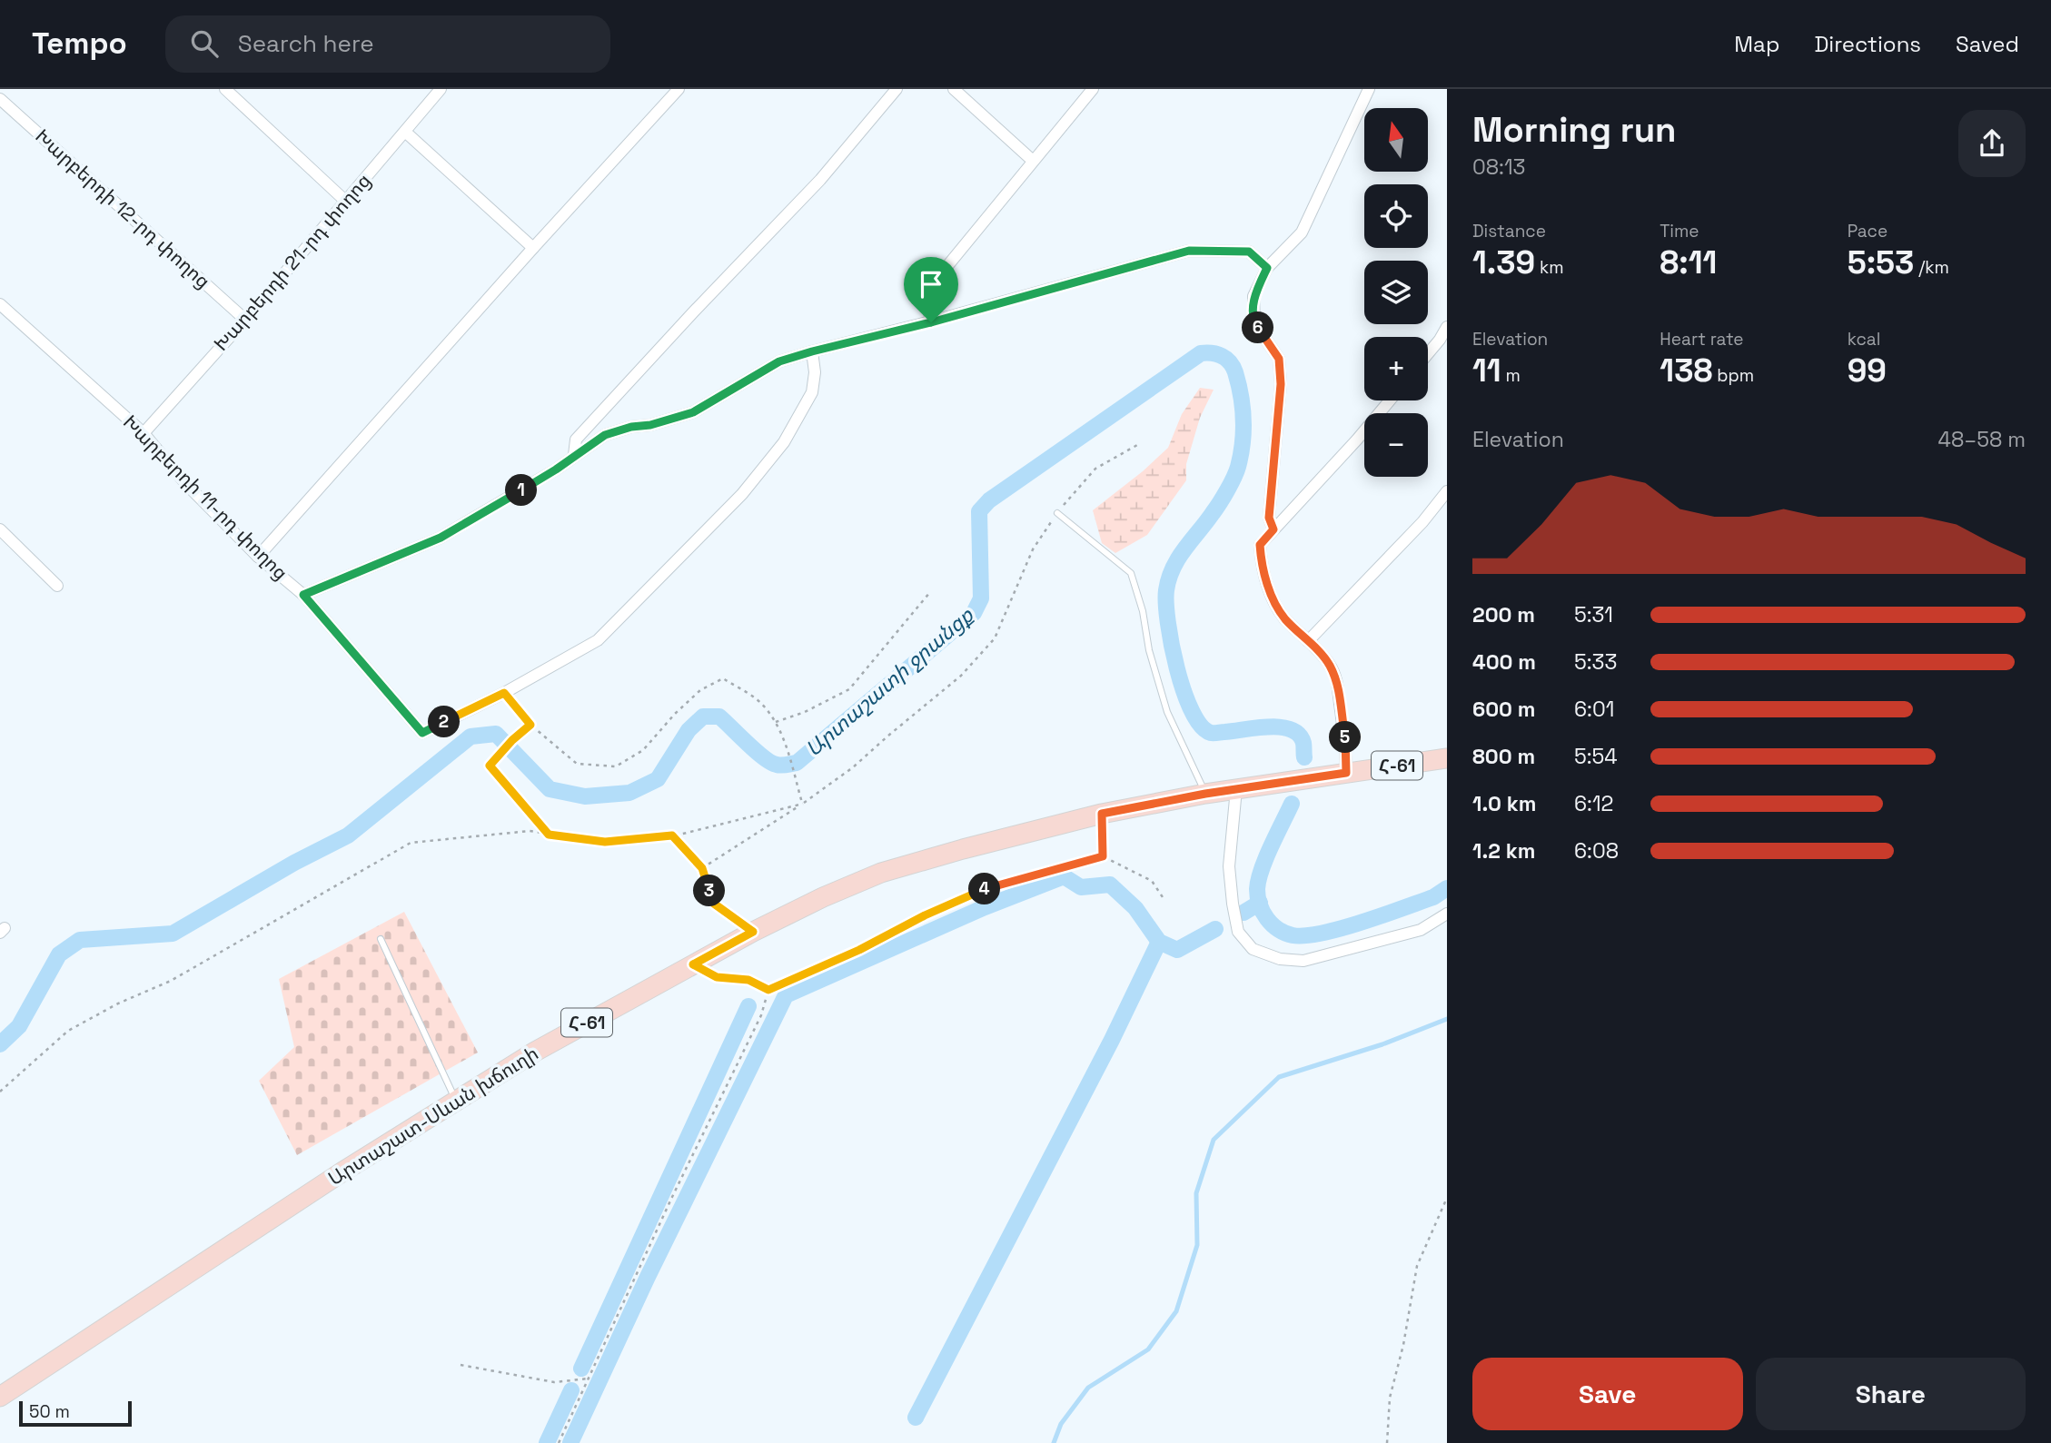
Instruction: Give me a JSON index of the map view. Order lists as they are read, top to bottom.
{
  "streets": {
    "main road": ["Հ-61", "Արտաշատ-Սևան խճուղի"],
    "street": ["Խարբերդի 12-րդ փողոց", "Խարբերդի 21-րդ փողոց", "Խարբերդի 11-րդ փողոց"]
  },
  "crossings": [
    ["Խարբերդի 12-րդ փողոց", "Խարբերդի 21-րդ փողոց"],
    ["Խարբերդի 21-րդ փողոց", "Խարբերդի 11-րդ փողոց"]
  ],
  "water": ["Արտաշատի ջրանցք"],
  "scale_bar": "50 m",
  "north": "top",
  "page": {
    "header": "Tempo",
    "search": "Search here",
    "nav": ["Map", "Directions", "Saved"],
    "heading": ["Morning run", "08:13"],
    "map_buttons": ["+", "−"],
    "stats": [
      ["Distance", "1.39 km"],
      ["Time", "8:11"],
      ["Pace", "5:53 /km"],
      ["Elevation", "11 m"],
      ["Heart rate", "138 bpm"],
      ["kcal", "99"]
    ],
    "pins": [
      "6",
      "1",
      "2",
      "5",
      "4",
      "3"
    ],
    "chart": ["Elevation", "48–58 m"],
    "list": [
      {
        "name": "200 m",
        "note": "5:31"
      },
      {
        "name": "400 m",
        "note": "5:33"
      },
      {
        "name": "600 m",
        "note": "6:01"
      },
      {
        "name": "800 m",
        "note": "5:54"
      },
      {
        "name": "1.0 km",
        "note": "6:12"
      },
      {
        "name": "1.2 km",
        "note": "6:08"
      }
    ],
    "buttons": ["Save", "Share"],
    "scale": "50 m"
  }
}
